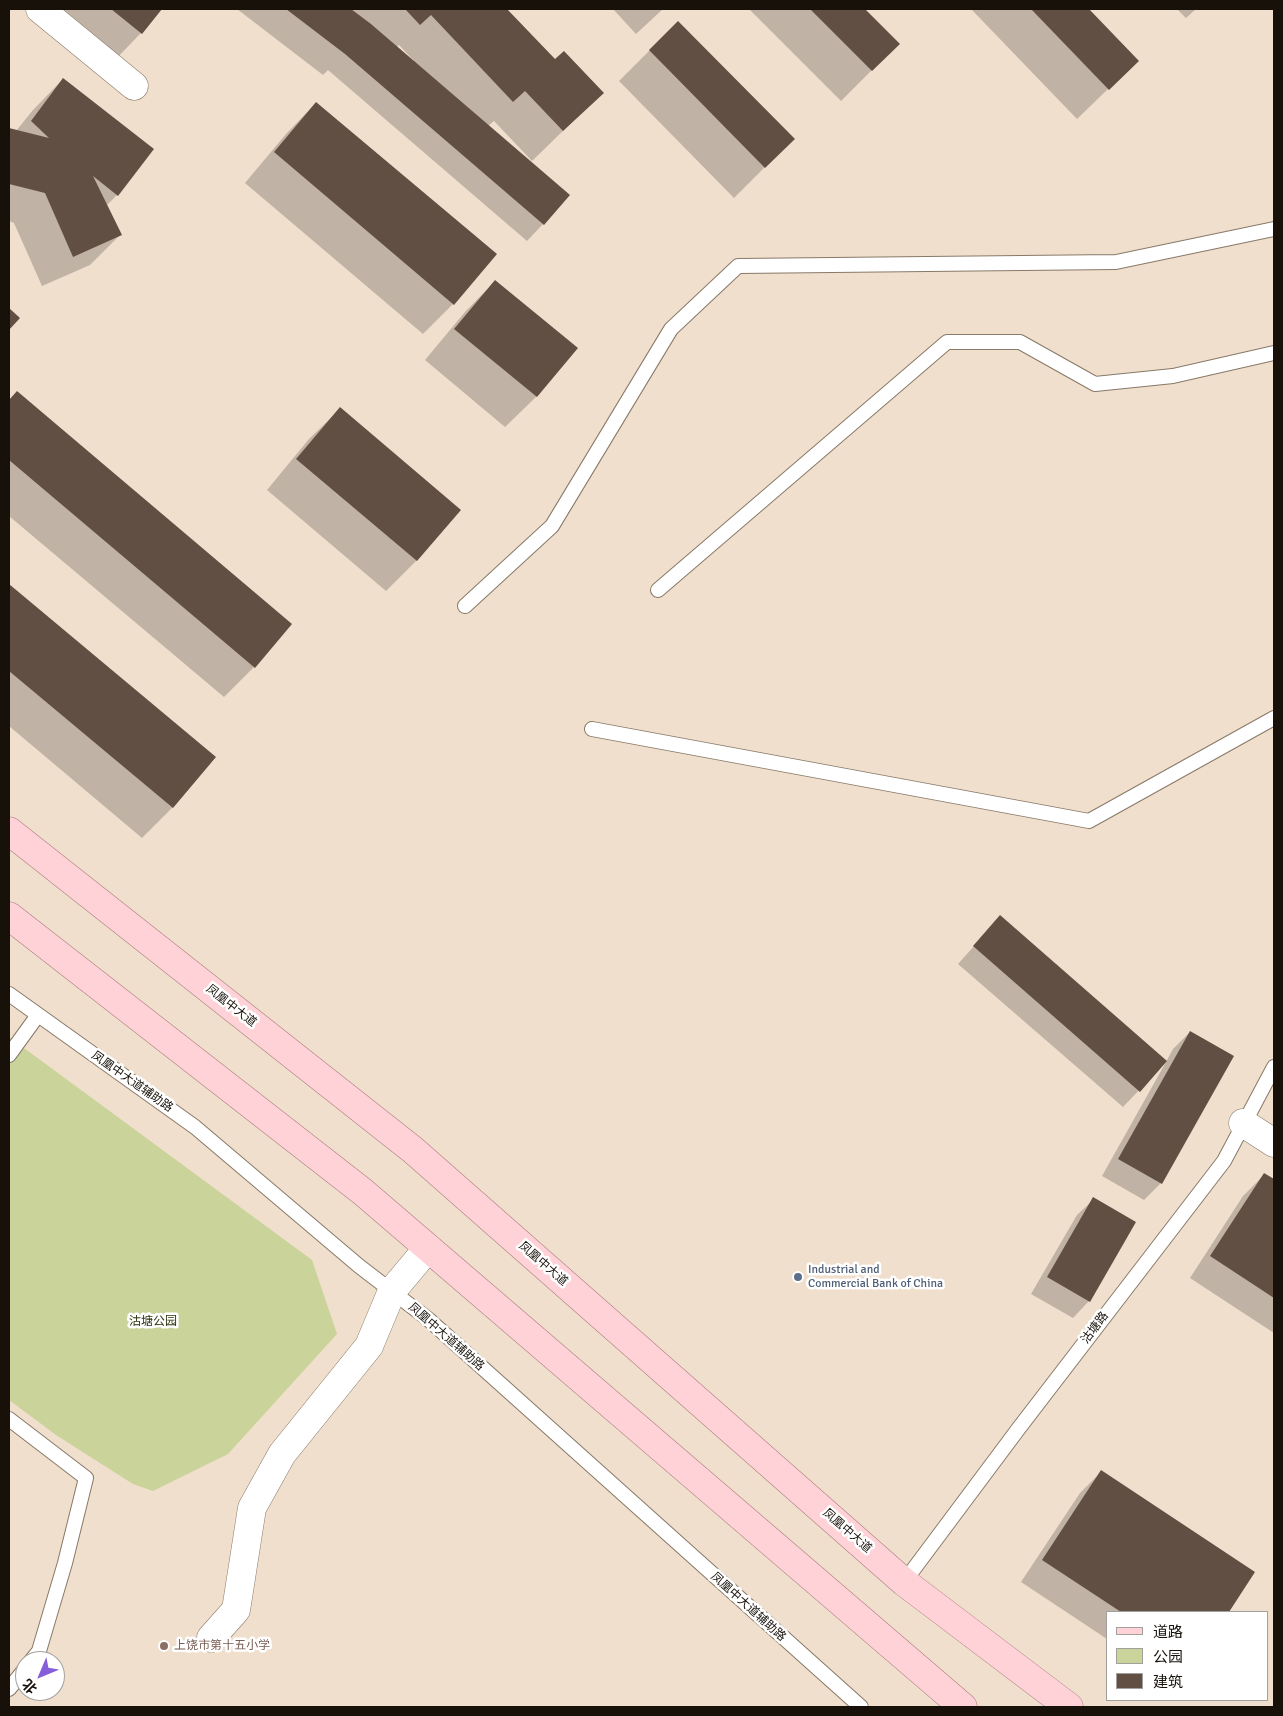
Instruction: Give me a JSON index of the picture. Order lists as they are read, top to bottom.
{
  "streets": {
    "main road": ["凤凰中大道"],
    "lane": ["凤凰中大道辅助路", "沽塘路"]
  },
  "crossings": [
    ["凤凰中大道", "沽塘路"]
  ],
  "parks": ["沽塘公园"],
  "places": ["Industrial and Commercial Bank of China", "上饶市第十五小学"],
  "legend": ["道路", "公园", "建筑"],
  "north": "bottom left"
}
